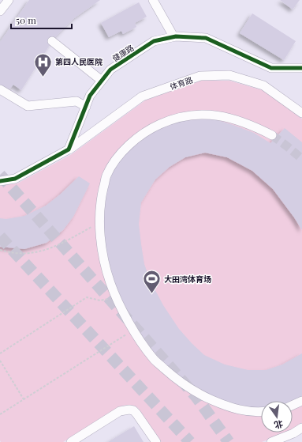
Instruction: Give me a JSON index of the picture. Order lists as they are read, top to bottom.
{
  "streets": {
    "street": ["健康路", "体育路"]
  },
  "crossings": [
    ["健康路", "体育路"]
  ],
  "places": {
    "hospital": ["第四人民医院"],
    "sports": ["大田湾体育场"]
  },
  "scale_bar": "50 m",
  "north": "bottom"
}
